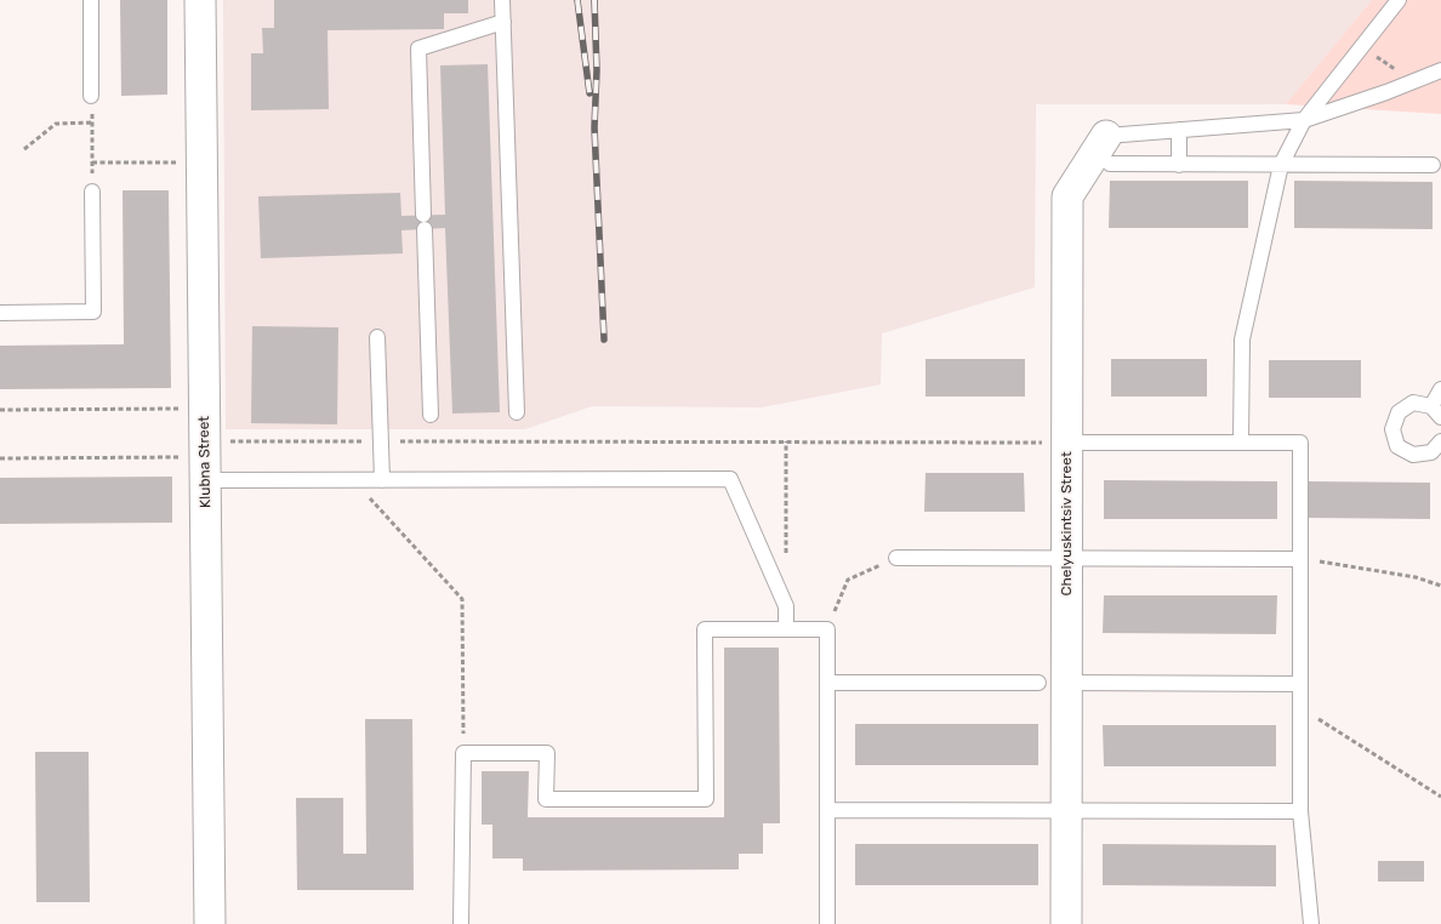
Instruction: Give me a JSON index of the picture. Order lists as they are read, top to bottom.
{
  "streets": {
    "street": ["Klubna Street", "Chelyuskintsiv Street"]
  }
}
